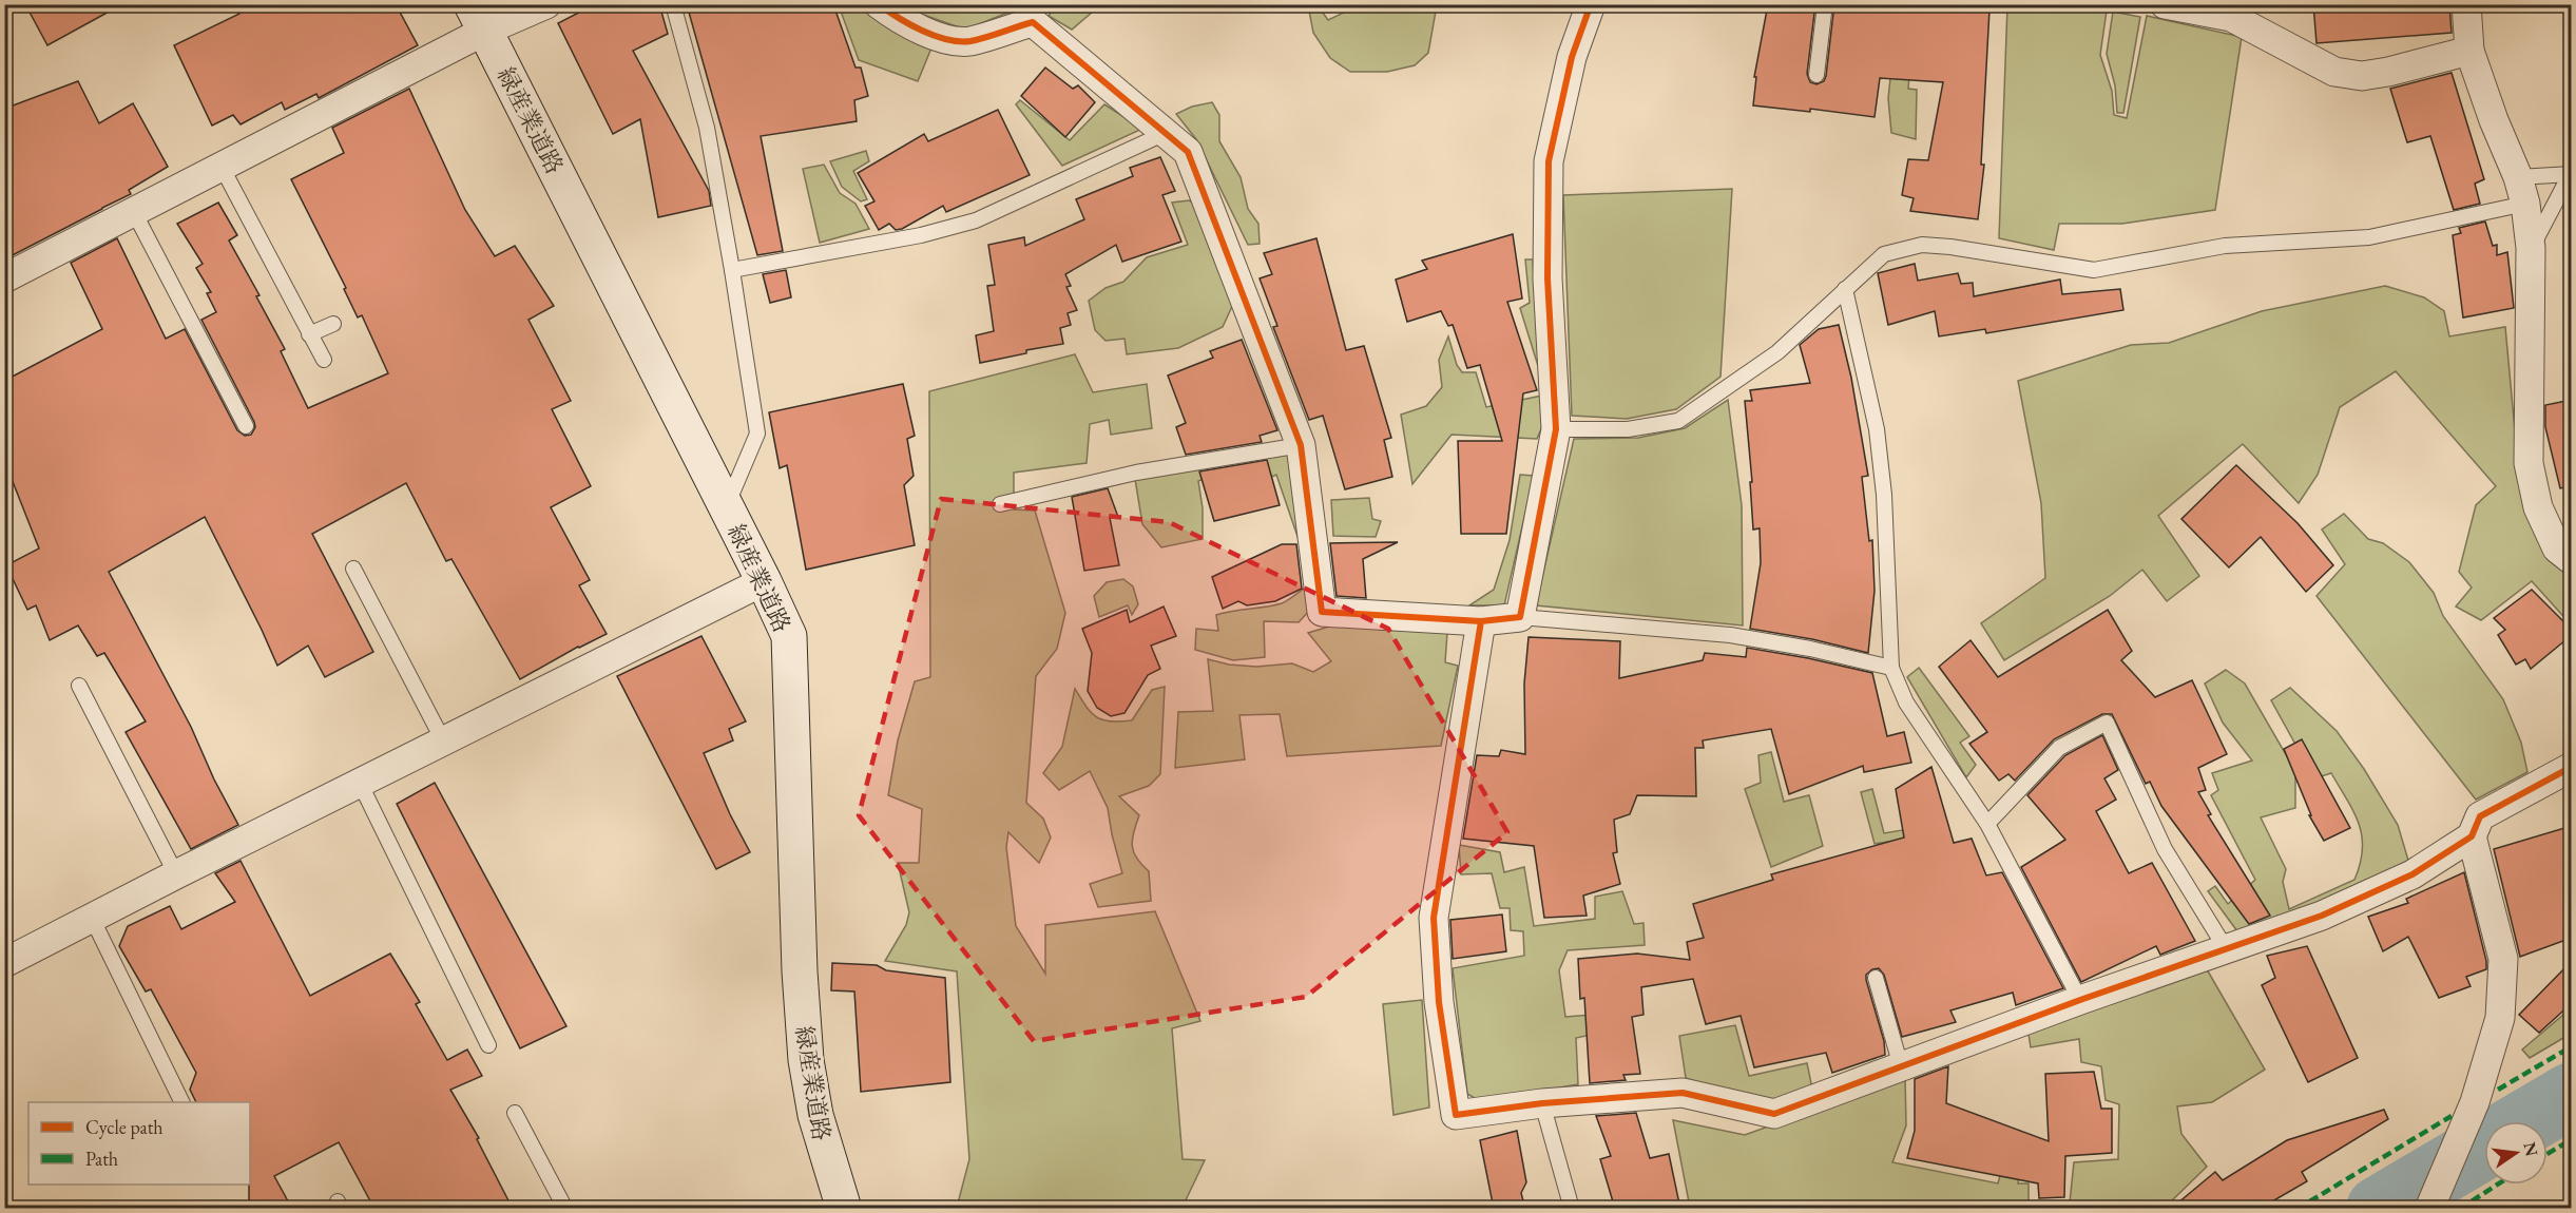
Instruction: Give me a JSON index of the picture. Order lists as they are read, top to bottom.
{
  "streets": {
    "main road": ["緑産業道路"]
  },
  "legend": ["Cycle path", "Path"],
  "north": "right"
}
